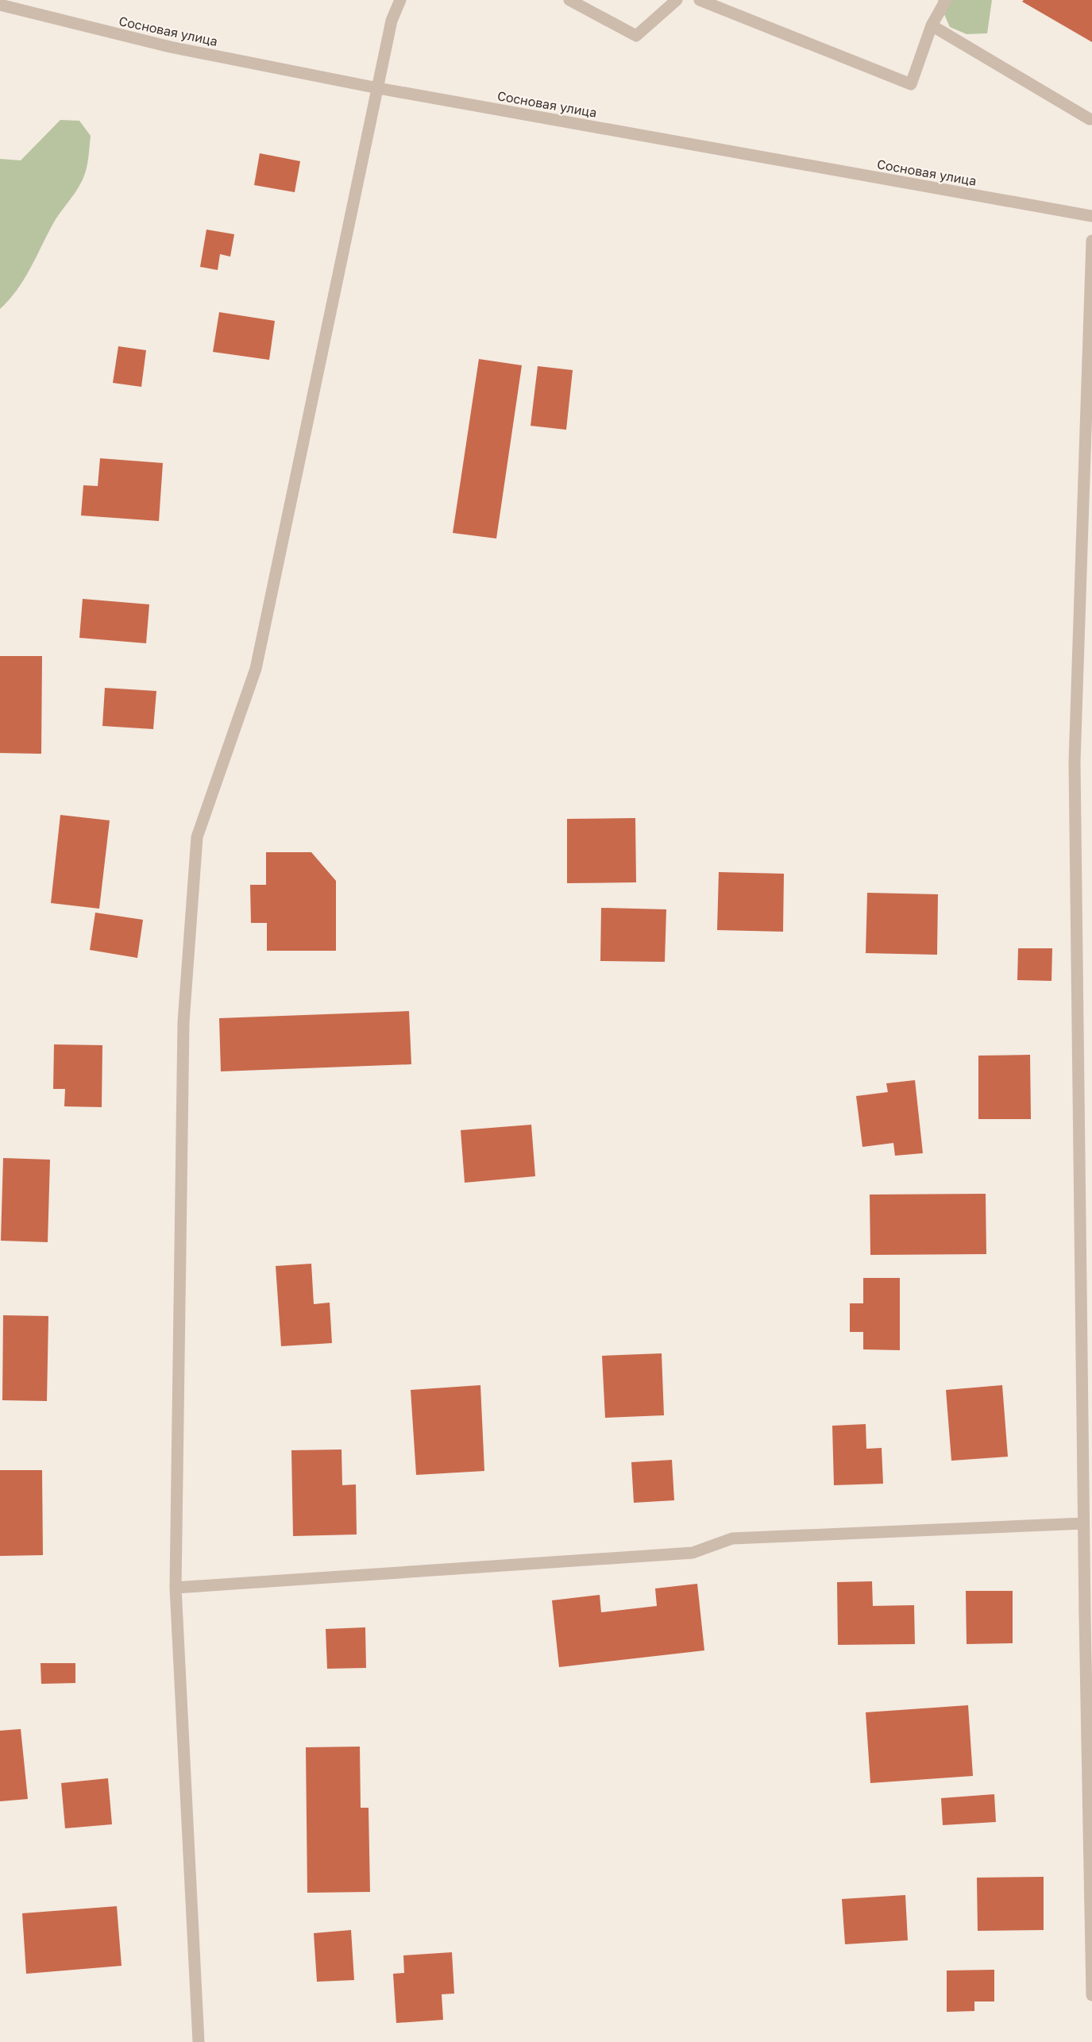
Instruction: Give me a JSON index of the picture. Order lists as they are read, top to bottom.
{
  "streets": {
    "street": ["Сосновая улица"]
  }
}
